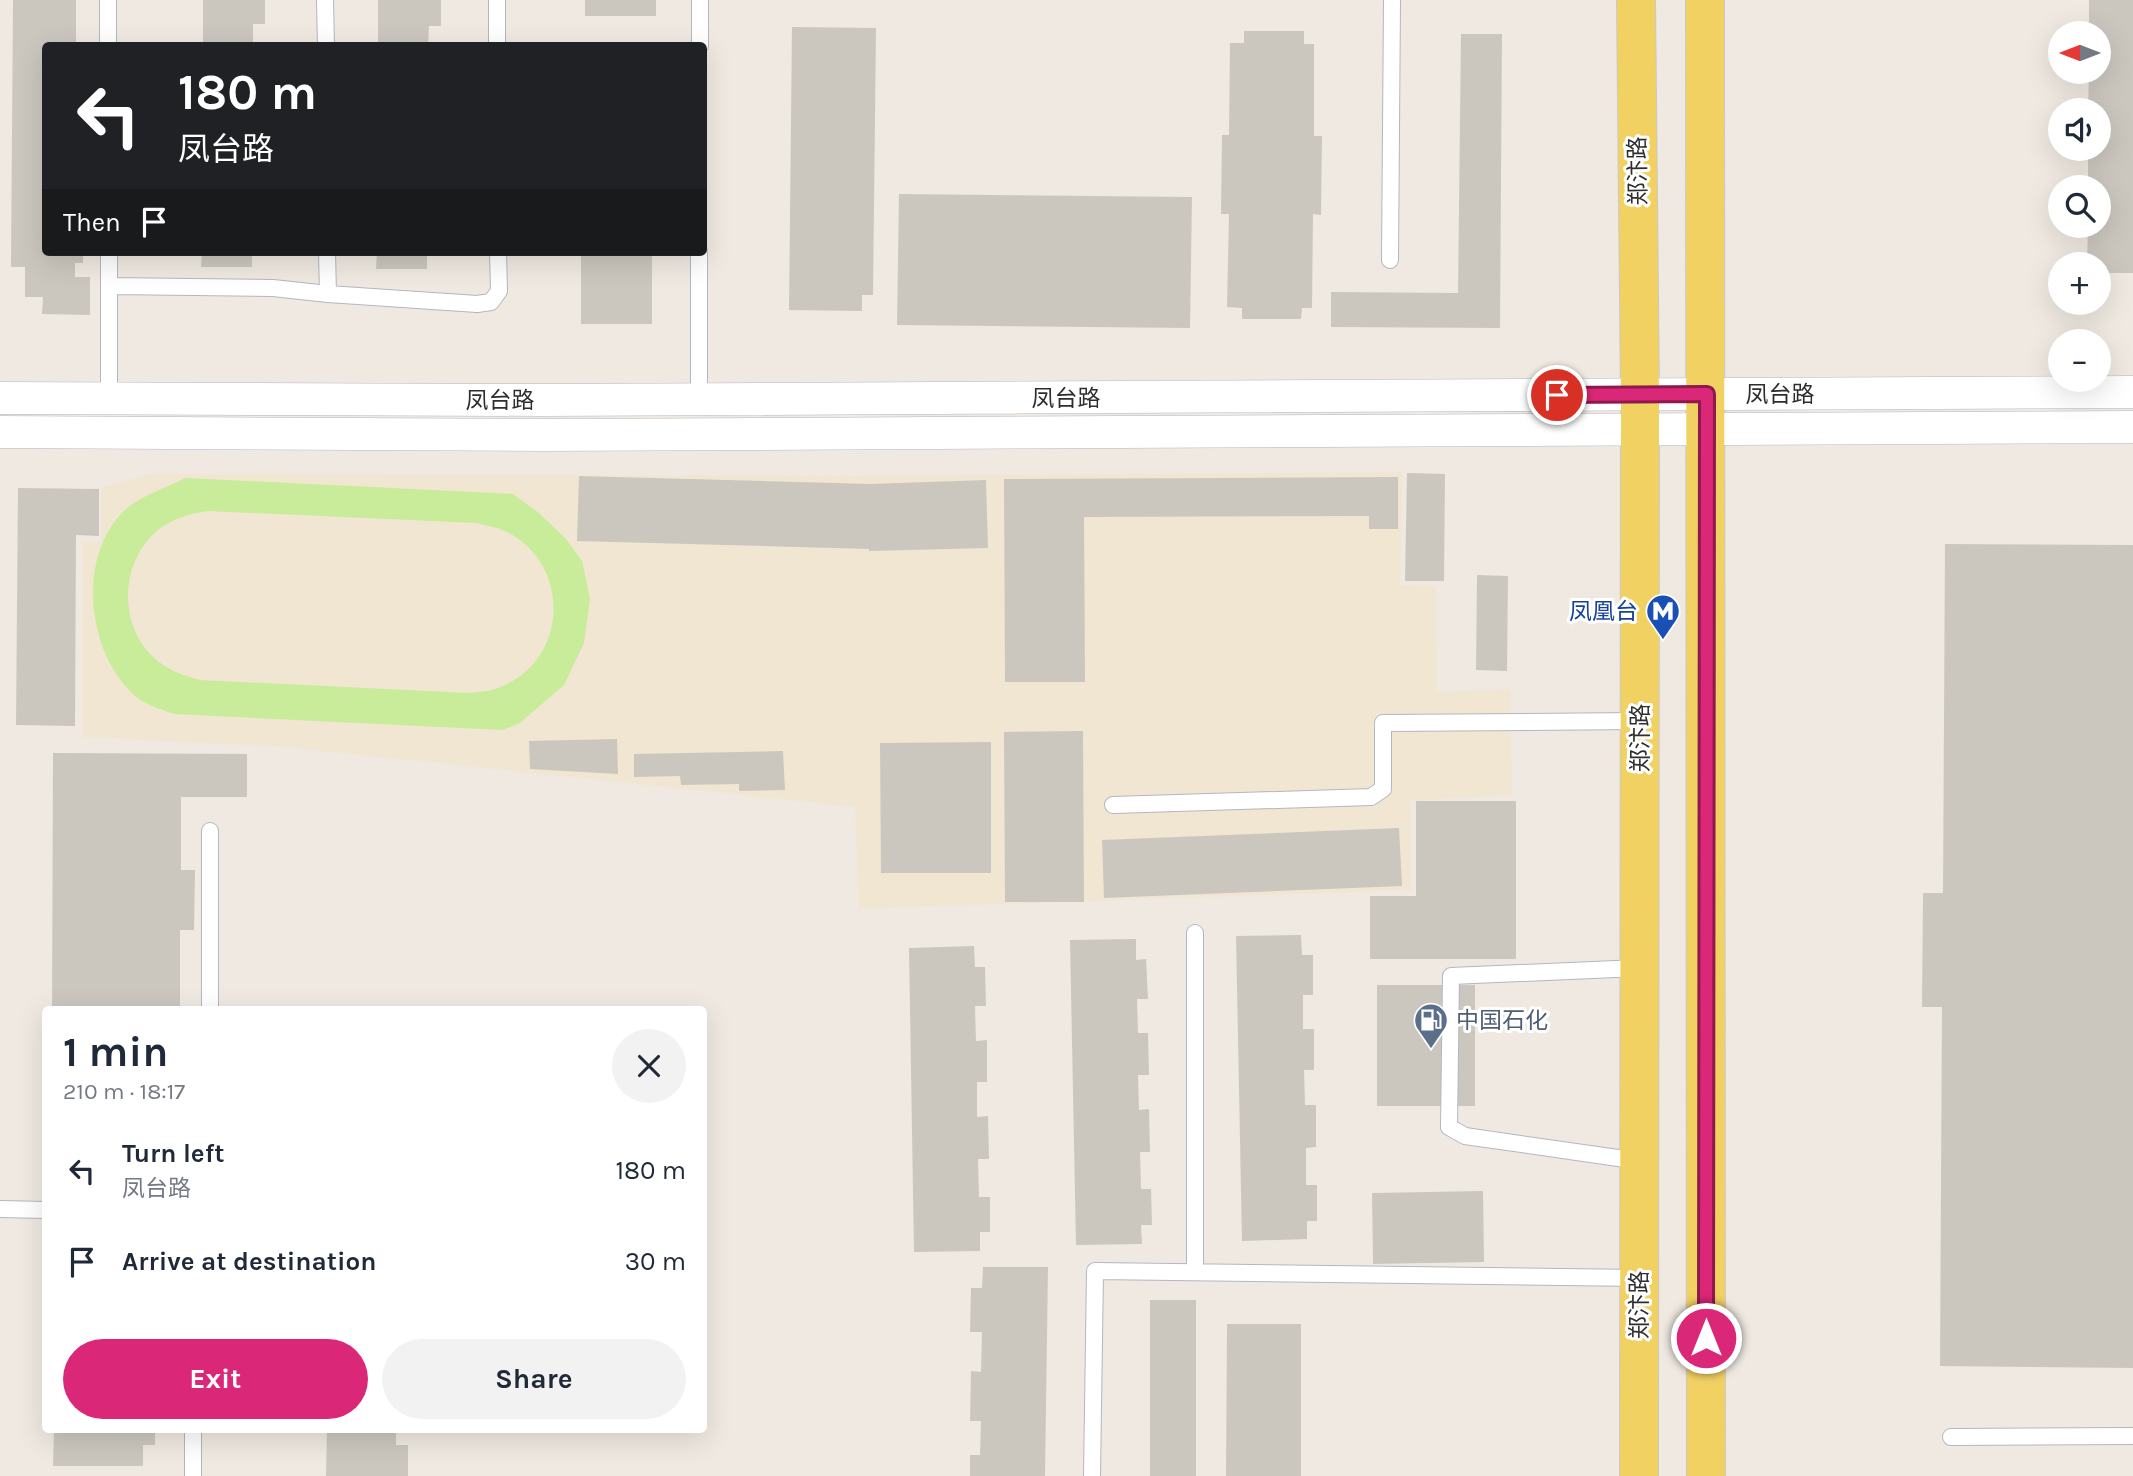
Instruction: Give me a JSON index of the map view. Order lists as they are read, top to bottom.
{
  "streets": {
    "main road": ["郑汴路"],
    "street": ["凤台路"]
  },
  "crossings": [
    ["郑汴路", "凤台路"]
  ],
  "places": {
    "metro station": ["凤凰台"],
    "fuel station": ["中国石化"]
  },
  "north": "left",
  "page": {
    "map_buttons": ["+", "−"],
    "turn": ["180 m", "凤台路"],
    "then": "Then",
    "heading": ["1 min", "210 m · 18:17"],
    "list": [
      {
        "name": "Turn left",
        "note": "凤台路",
        "value": "180 m"
      },
      {
        "name": "Arrive at destination",
        "value": "30 m"
      }
    ],
    "buttons": ["Exit", "Share"]
  }
}
